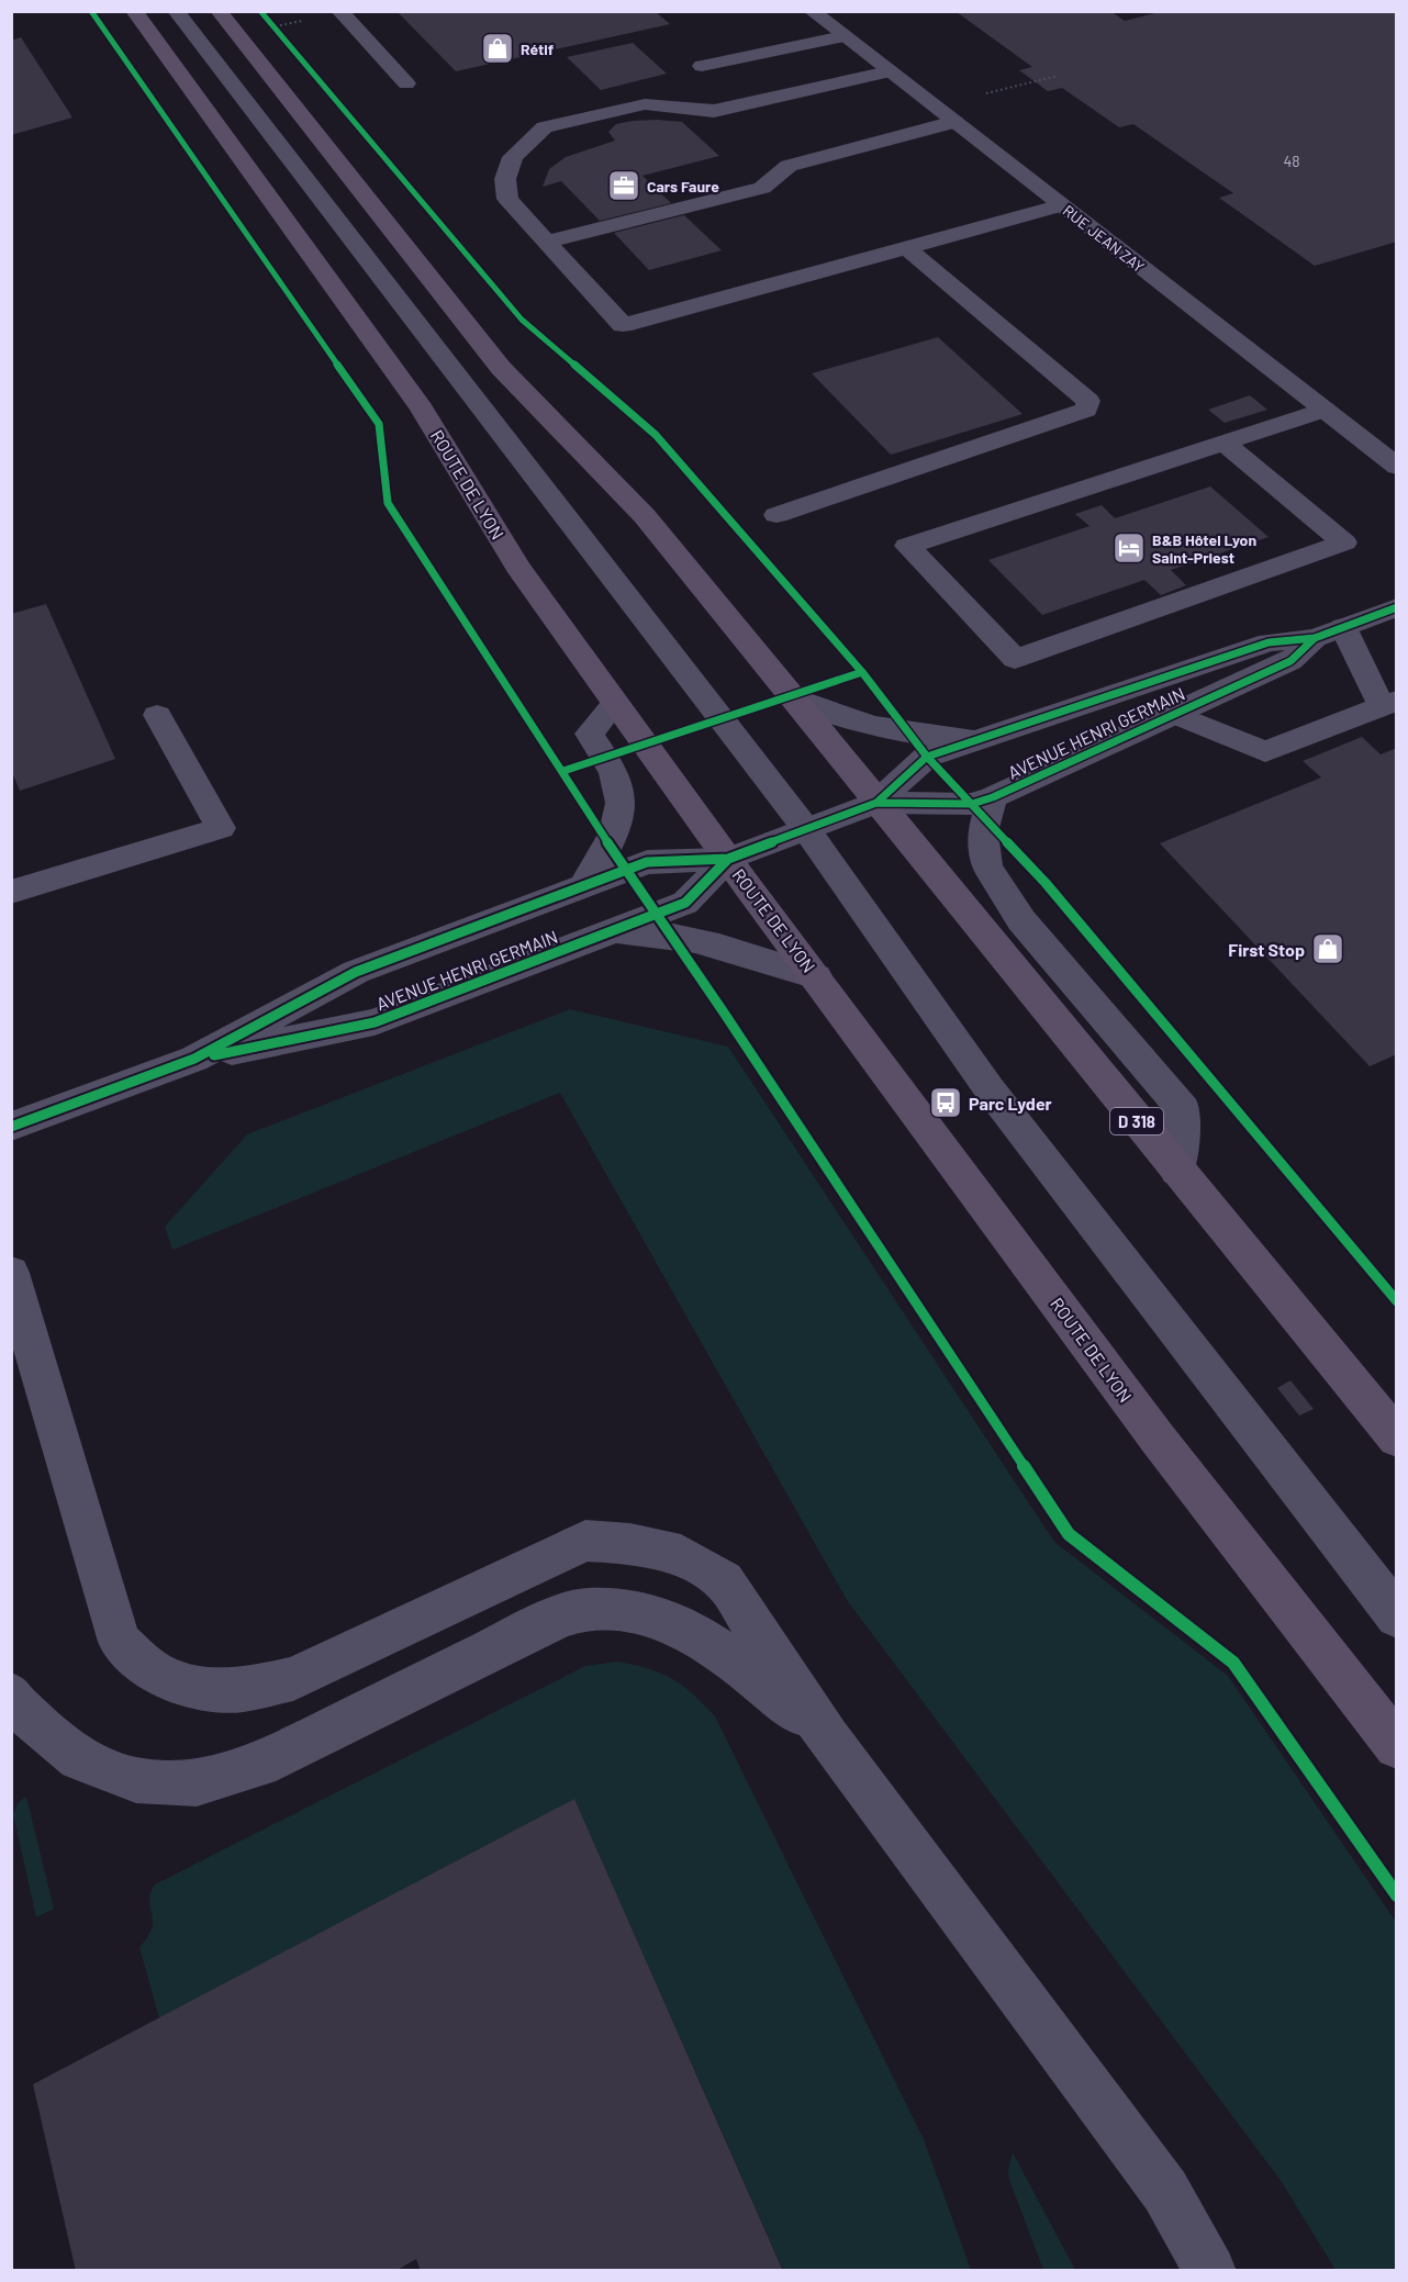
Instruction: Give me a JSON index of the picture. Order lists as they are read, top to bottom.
{
  "streets": {
    "main road": ["ROUTE DE LYON", "D 318"],
    "street": ["RUE JEAN ZAY", "AVENUE HENRI GERMAIN"]
  },
  "crossings": [
    ["ROUTE DE LYON", "AVENUE HENRI GERMAIN"],
    ["AVENUE HENRI GERMAIN", "D 318"]
  ],
  "places": {
    "shop": ["Rétif", "First Stop"],
    "office": ["Cars Faure"],
    "hotel": ["B&B Hôtel Lyon Saint-Priest"],
    "bus stop": ["Parc Lyder"]
  },
  "house_numbers": ["48"]
}
